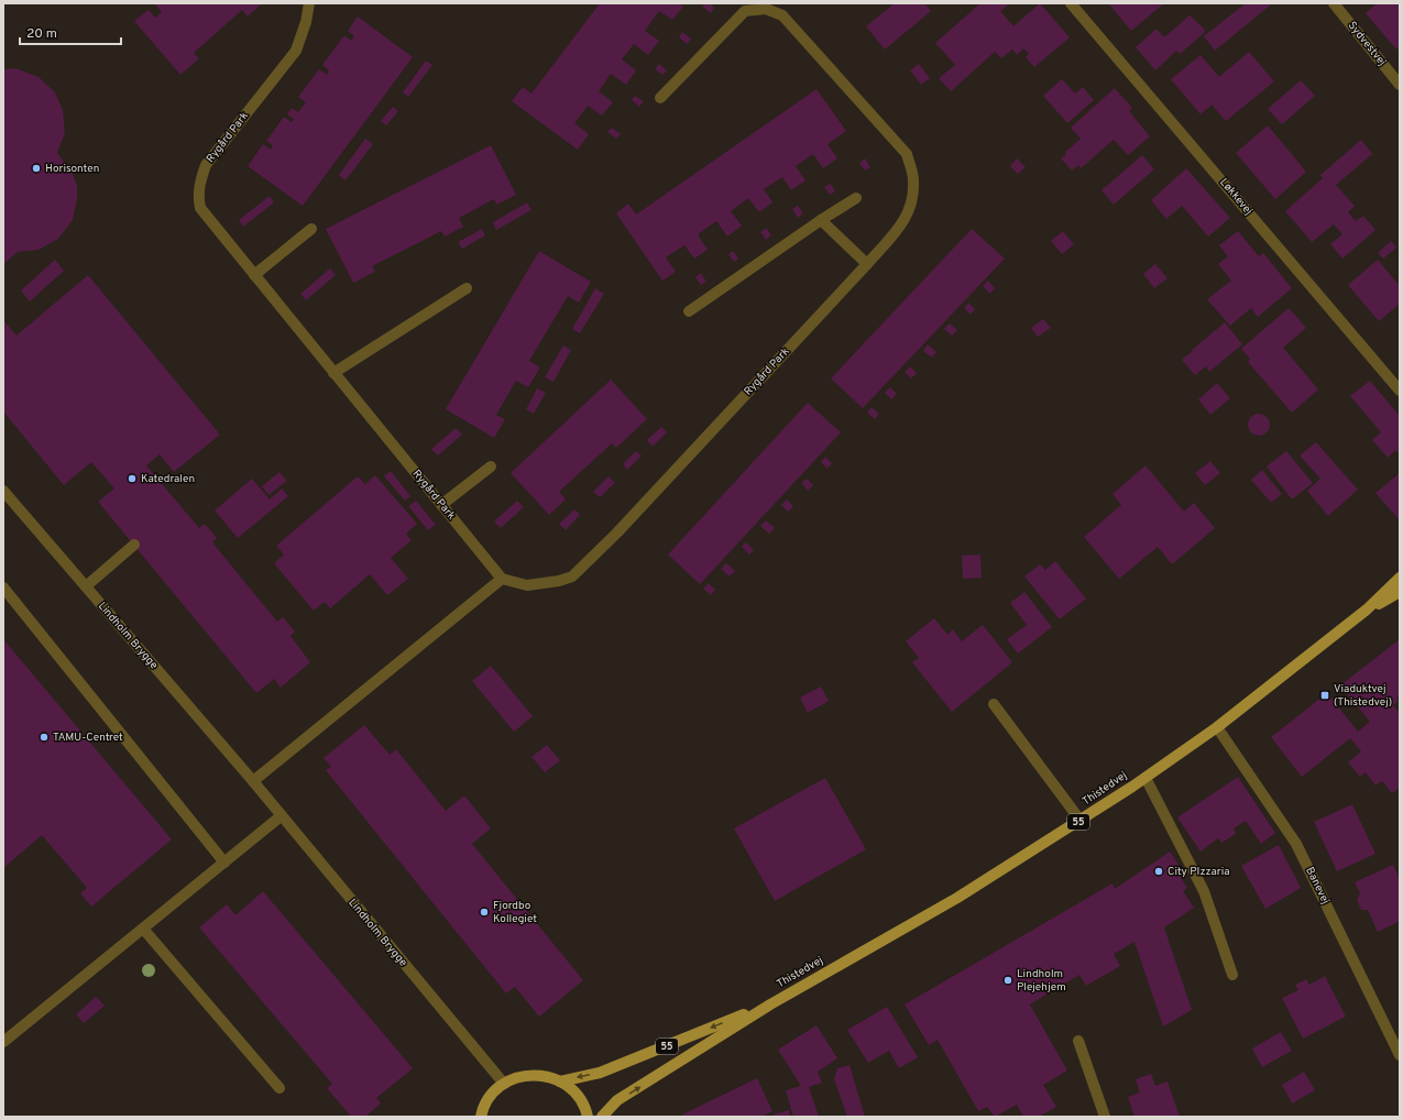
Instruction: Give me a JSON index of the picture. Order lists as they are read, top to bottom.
{
  "streets": {
    "main road": ["Thistedvej", "55"],
    "street": [
      "Sydvestvej",
      "Rygård Park",
      "Løkkevej",
      "Lindholm Brygge",
      "Banevej"
    ]
  },
  "crossings": [
    ["Thistedvej", "Banevej"]
  ],
  "places": {
    "other": [
      "Horisonten",
      "Katedralen",
      "TAMU-Centret",
      "City PIzzaria",
      "Fjordbo Kollegiet",
      "Lindholm Plejehjem"
    ],
    "transit": ["Viaduktvej (Thistedvej)"]
  },
  "scale_bar": "20 m"
}
